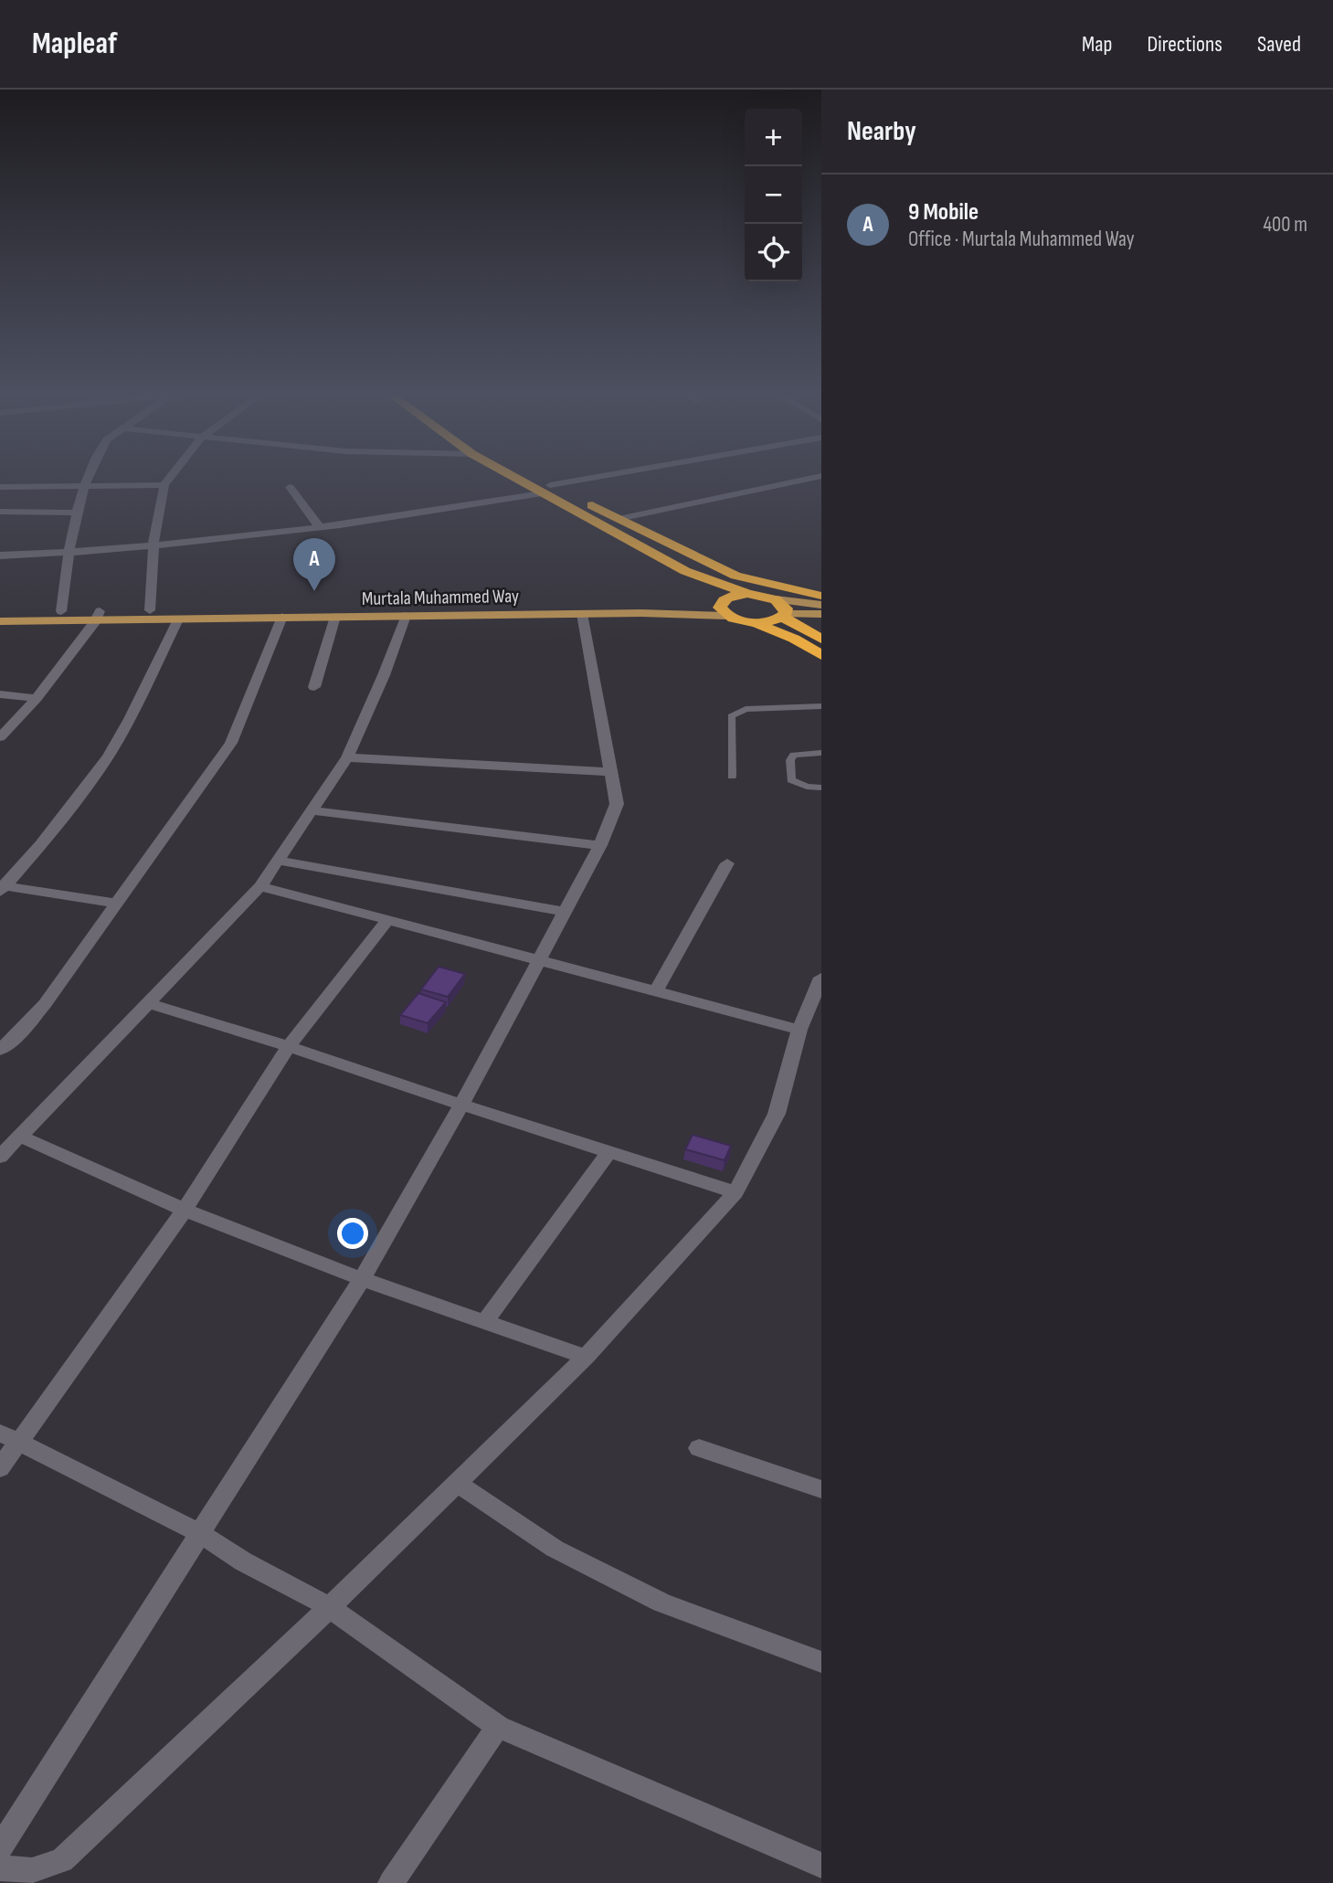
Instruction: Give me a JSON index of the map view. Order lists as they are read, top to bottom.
{
  "streets": {
    "main road": ["Murtala Muhammed Way"]
  },
  "page": {
    "header": "Mapleaf",
    "nav": ["Map", "Directions", "Saved"],
    "heading": "Nearby",
    "map_buttons": ["+", "−"],
    "list": [
      {
        "mark": "A",
        "name": "9 Mobile",
        "note": "Office · Murtala Muhammed Way",
        "value": "400 m"
      }
    ],
    "pins": "A"
  }
}
